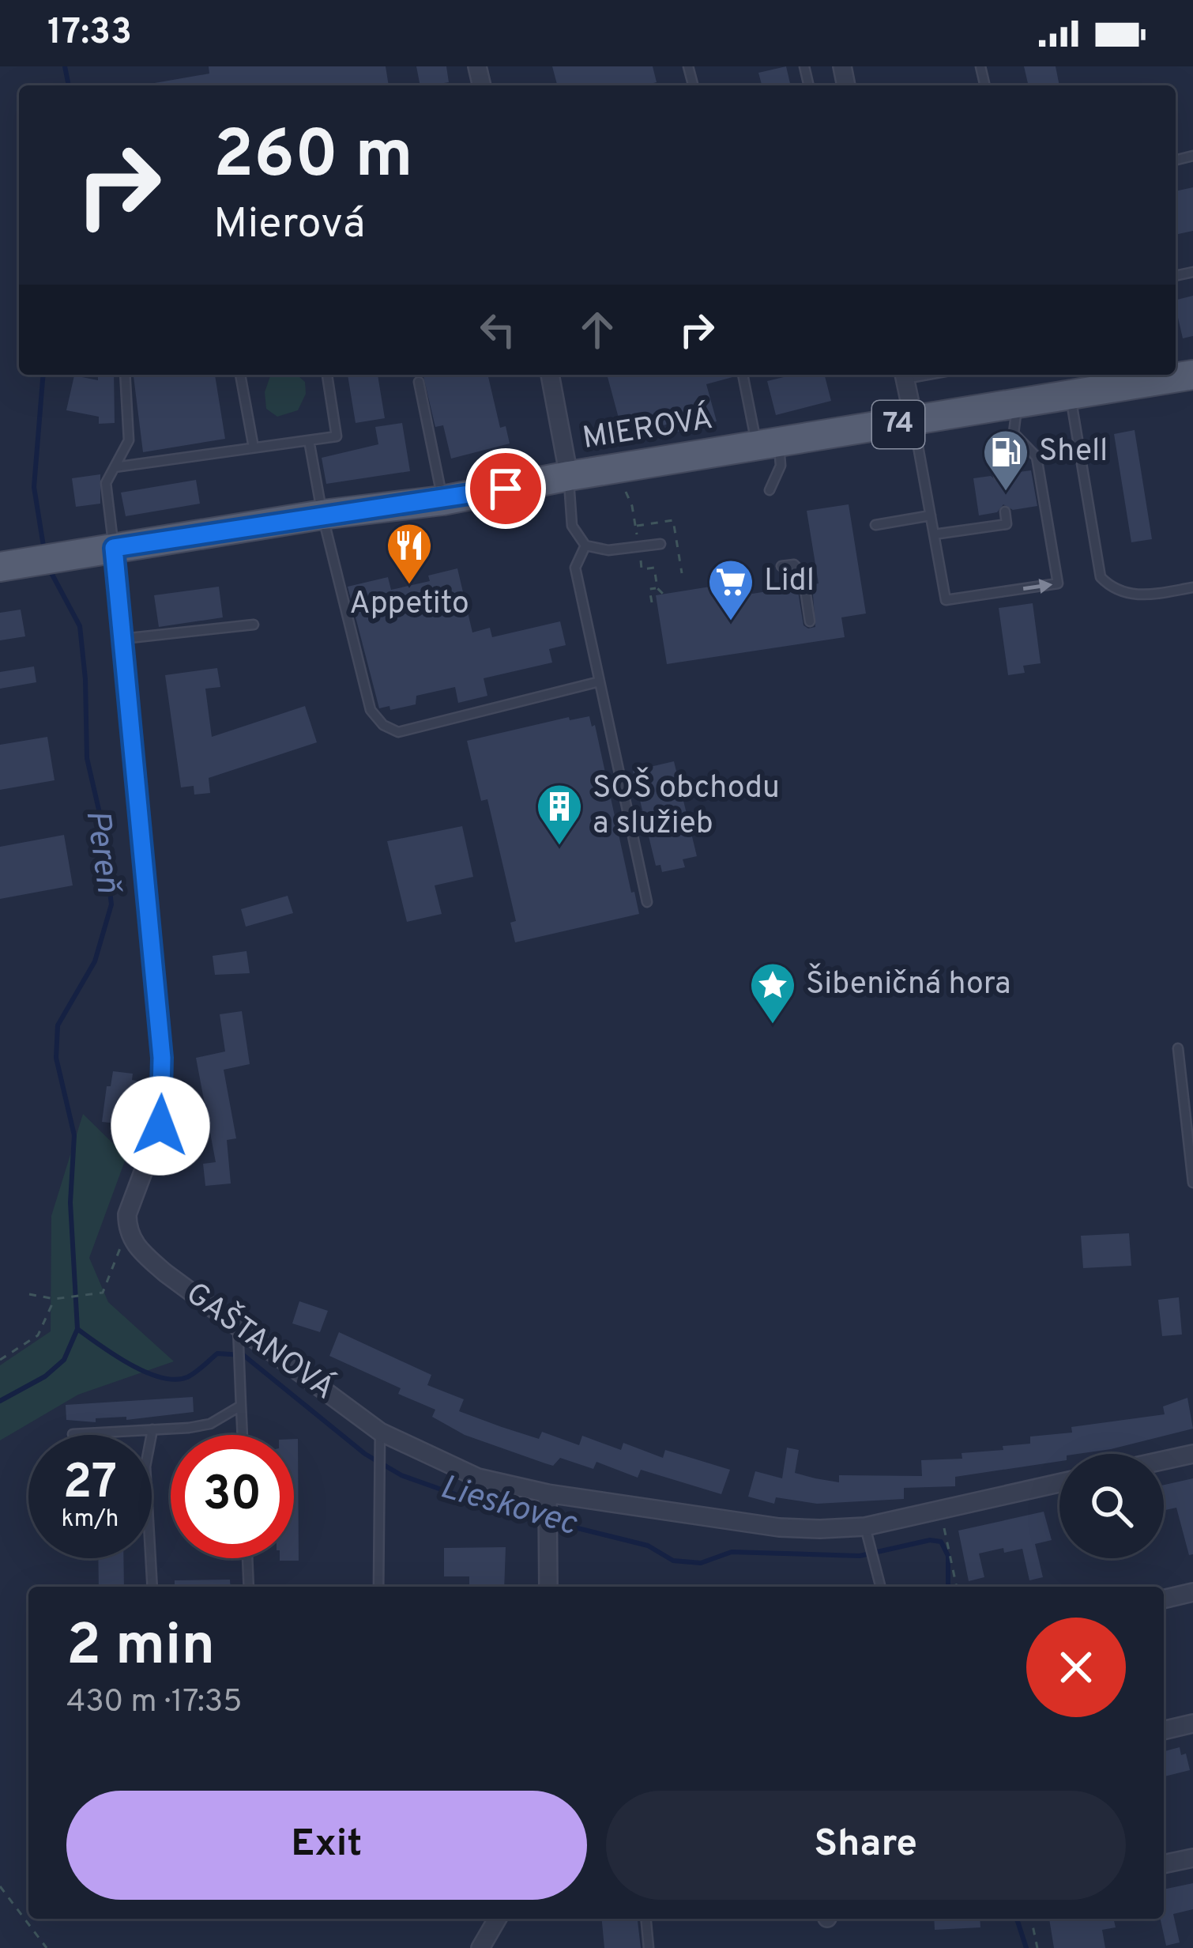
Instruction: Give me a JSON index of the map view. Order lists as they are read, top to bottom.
{
  "streets": {
    "main road": ["74", "MIEROVÁ"],
    "street": ["GAŠTANOVÁ"]
  },
  "water": ["Pereň", "Lieskovec"],
  "places": {
    "fuel station": ["Shell"],
    "restaurant": ["Appetito"],
    "supermarket": ["Lidl"],
    "building": ["SOŠ obchodu a služieb"],
    "place": ["Šibeničná hora"]
  },
  "page": {
    "status": "17:33",
    "turn": ["260 m", "Mierová"],
    "speed": "27 km/h",
    "limit": "30",
    "heading": ["2 min", "430 m · 17:35"],
    "buttons": ["Exit", "Share"]
  }
}
